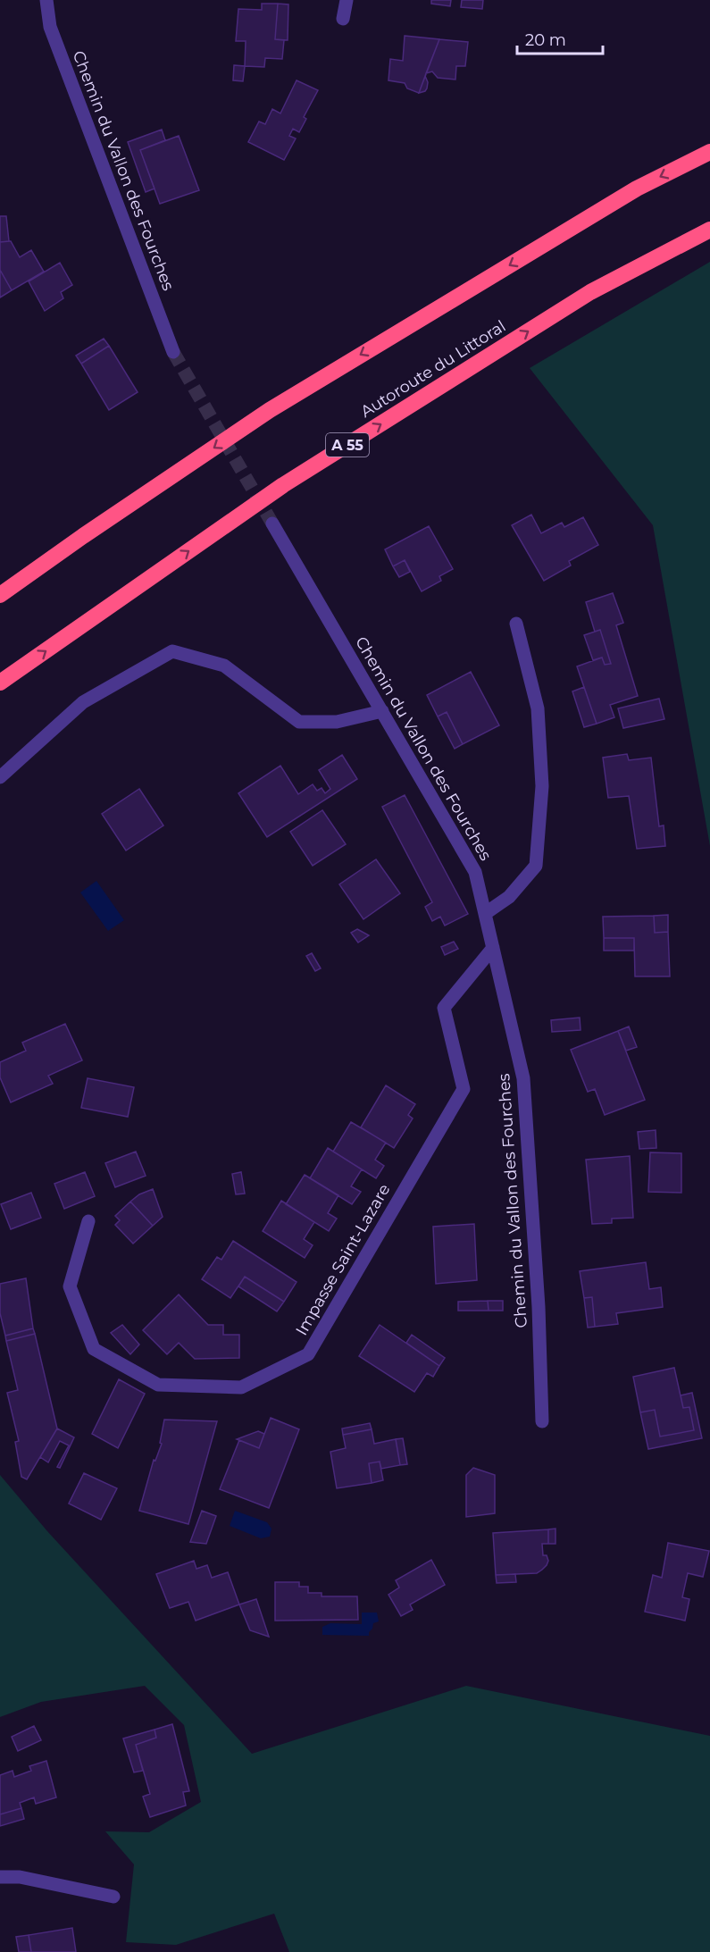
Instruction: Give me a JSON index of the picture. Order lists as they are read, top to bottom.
{
  "streets": {
    "highway": ["Autoroute du Littoral", "A 55"],
    "street": ["Chemin du Vallon des Fourches", "Impasse Saint-Lazare"]
  },
  "crossings": [
    ["Chemin du Vallon des Fourches", "Impasse Saint-Lazare"]
  ],
  "scale_bar": "20 m"
}
